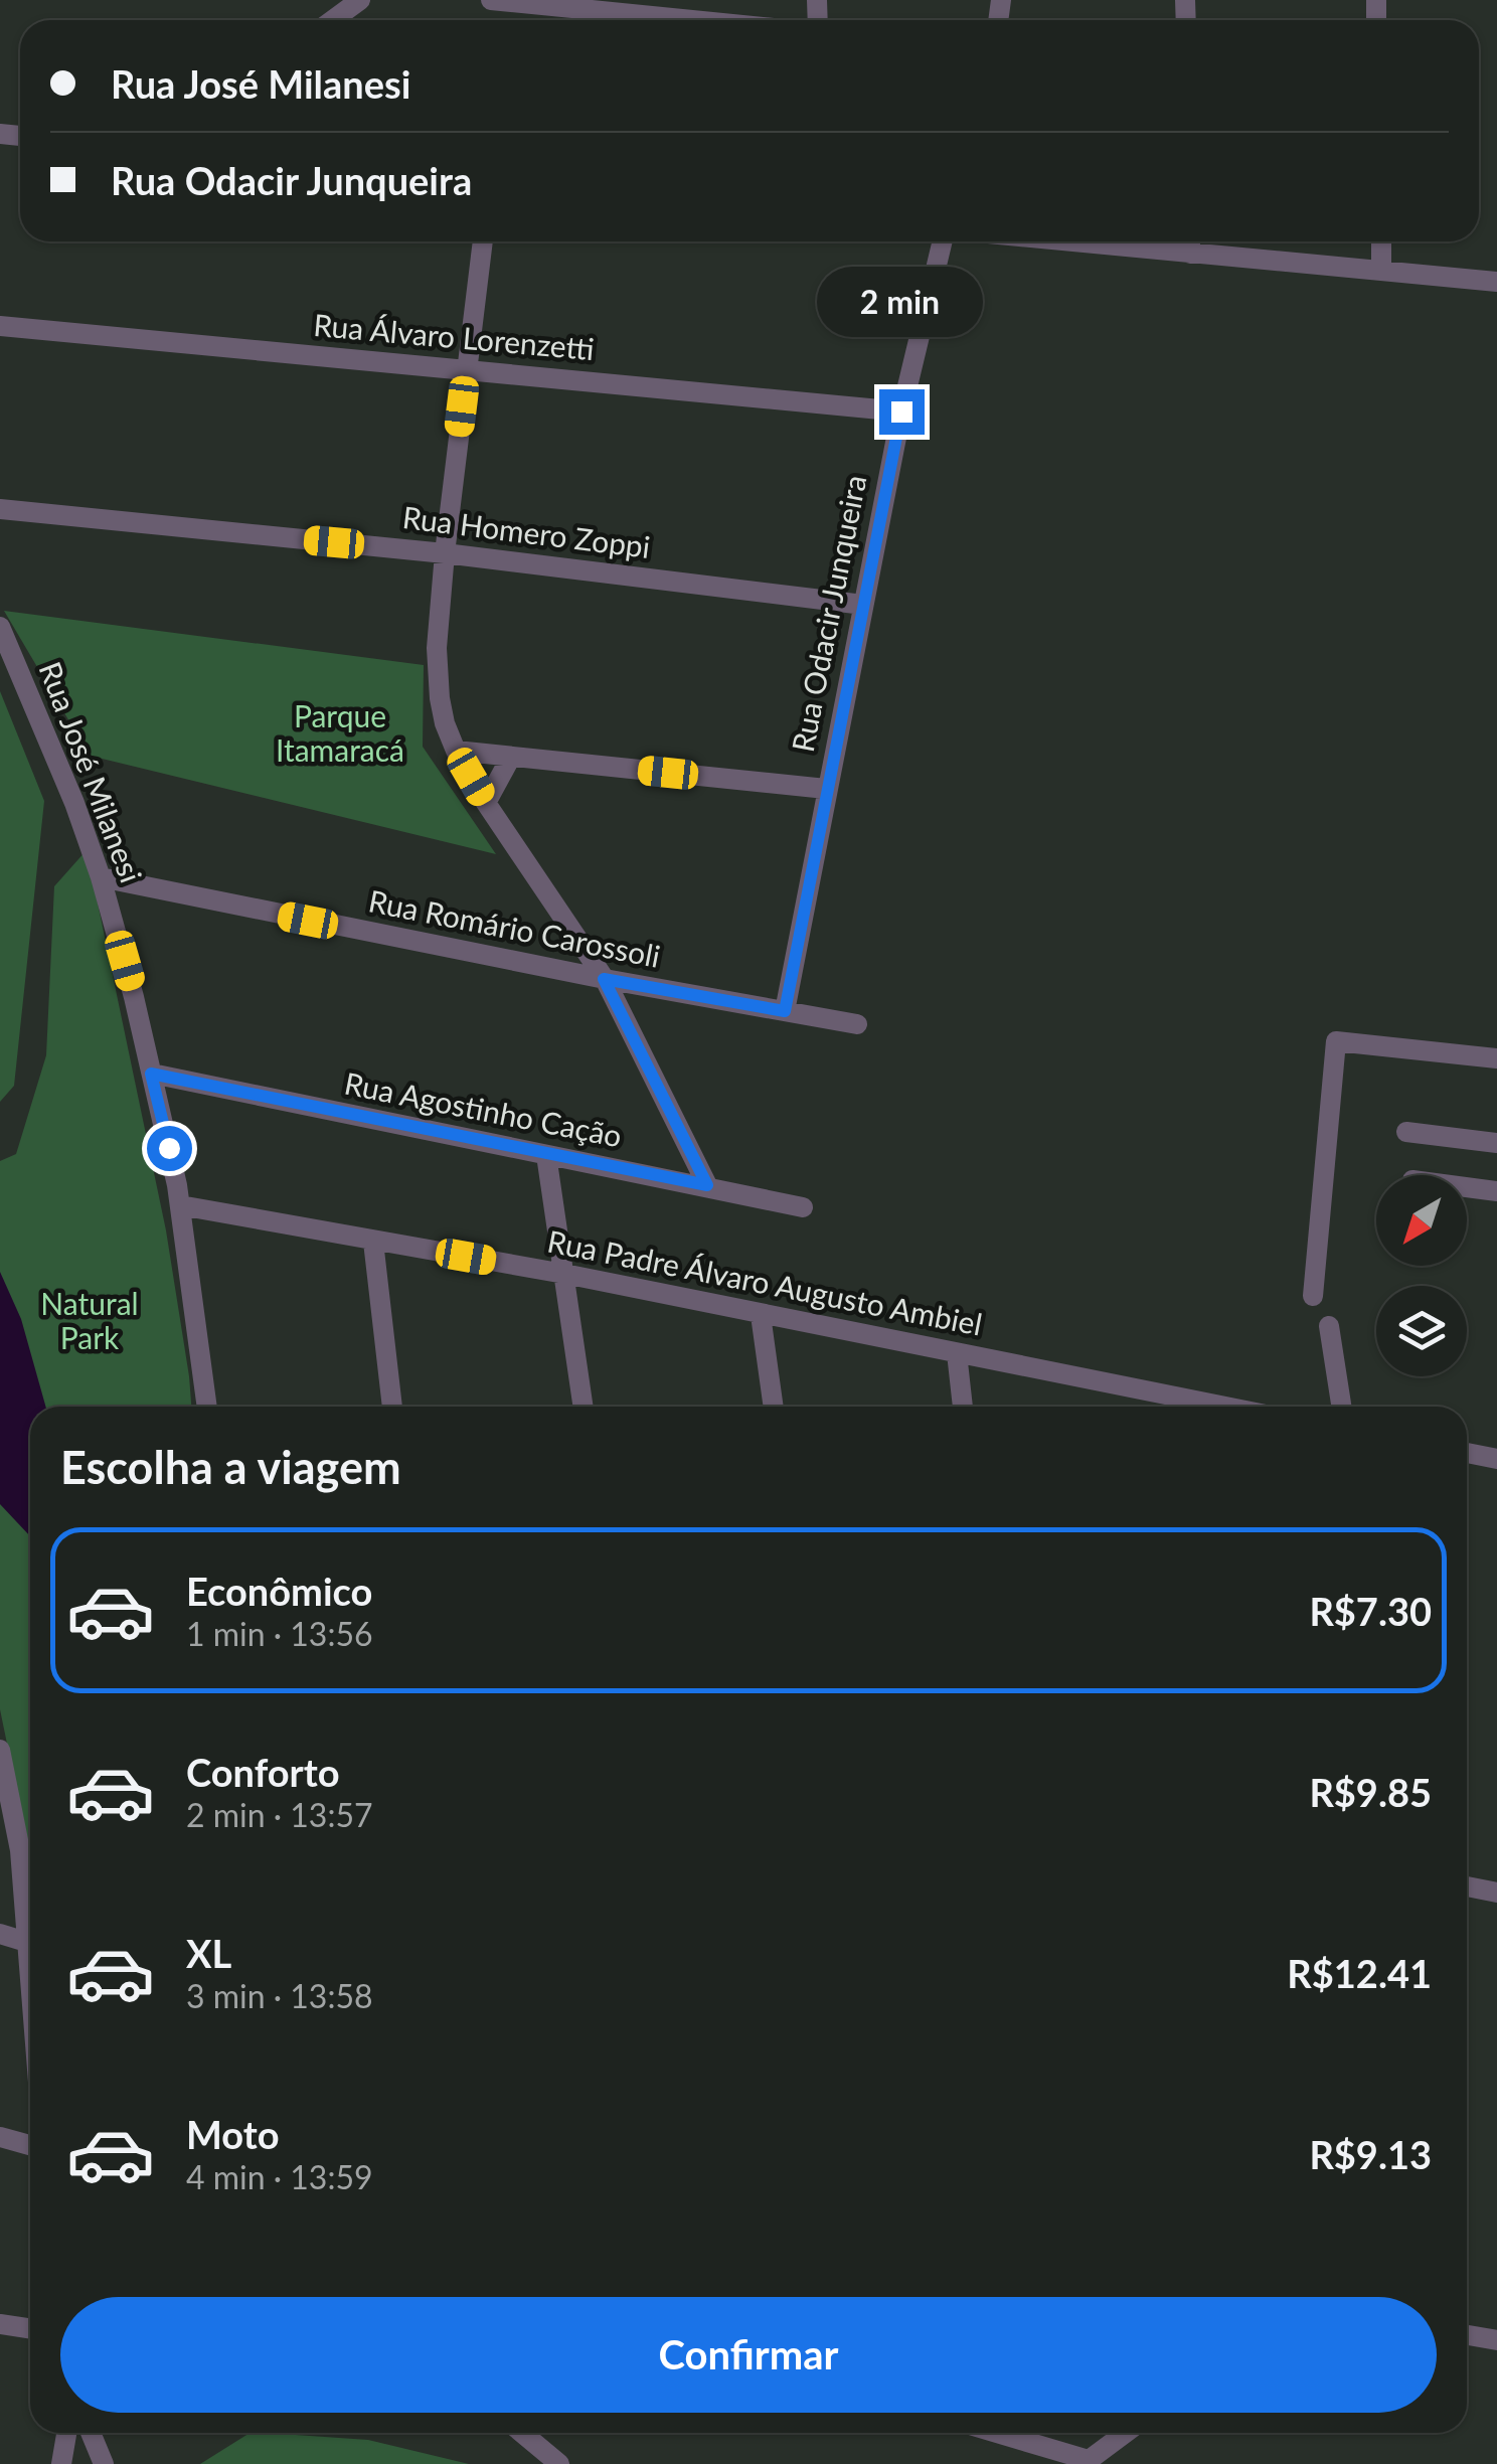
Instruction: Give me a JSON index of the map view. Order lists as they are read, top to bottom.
{
  "streets": {
    "street": [
      "Rua Álvaro Lorenzetti",
      "Rua Homero Zoppi",
      "Rua Odacir Junqueira",
      "Rua José Milanesi",
      "Rua Romário Carossoli",
      "Rua Agostinho Cação",
      "Rua Padre Álvaro Augusto Ambiel"
    ]
  },
  "crossings": [
    ["Rua Álvaro Lorenzetti", "Rua Odacir Junqueira"],
    ["Rua Homero Zoppi", "Rua Odacir Junqueira"],
    ["Rua Odacir Junqueira", "Rua Romário Carossoli"],
    ["Rua José Milanesi", "Rua Romário Carossoli"],
    ["Rua José Milanesi", "Rua Agostinho Cação"],
    ["Rua José Milanesi", "Rua Padre Álvaro Augusto Ambiel"]
  ],
  "parks": ["Parque Itamaracá", "Natural Park"],
  "north": "bottom left",
  "page": {
    "banner": ["Rua José Milanesi", "Rua Odacir Junqueira"],
    "bubble": "2 min",
    "heading": "Escolha a viagem",
    "list": [
      {
        "name": "Econômico",
        "note": "1 min · 13:56",
        "value": "R$7.30"
      },
      {
        "name": "Conforto",
        "note": "2 min · 13:57",
        "value": "R$9.85"
      },
      {
        "name": "XL",
        "note": "3 min · 13:58",
        "value": "R$12.41"
      },
      {
        "name": "Moto",
        "note": "4 min · 13:59",
        "value": "R$9.13"
      }
    ],
    "buttons": "Confirmar"
  }
}
